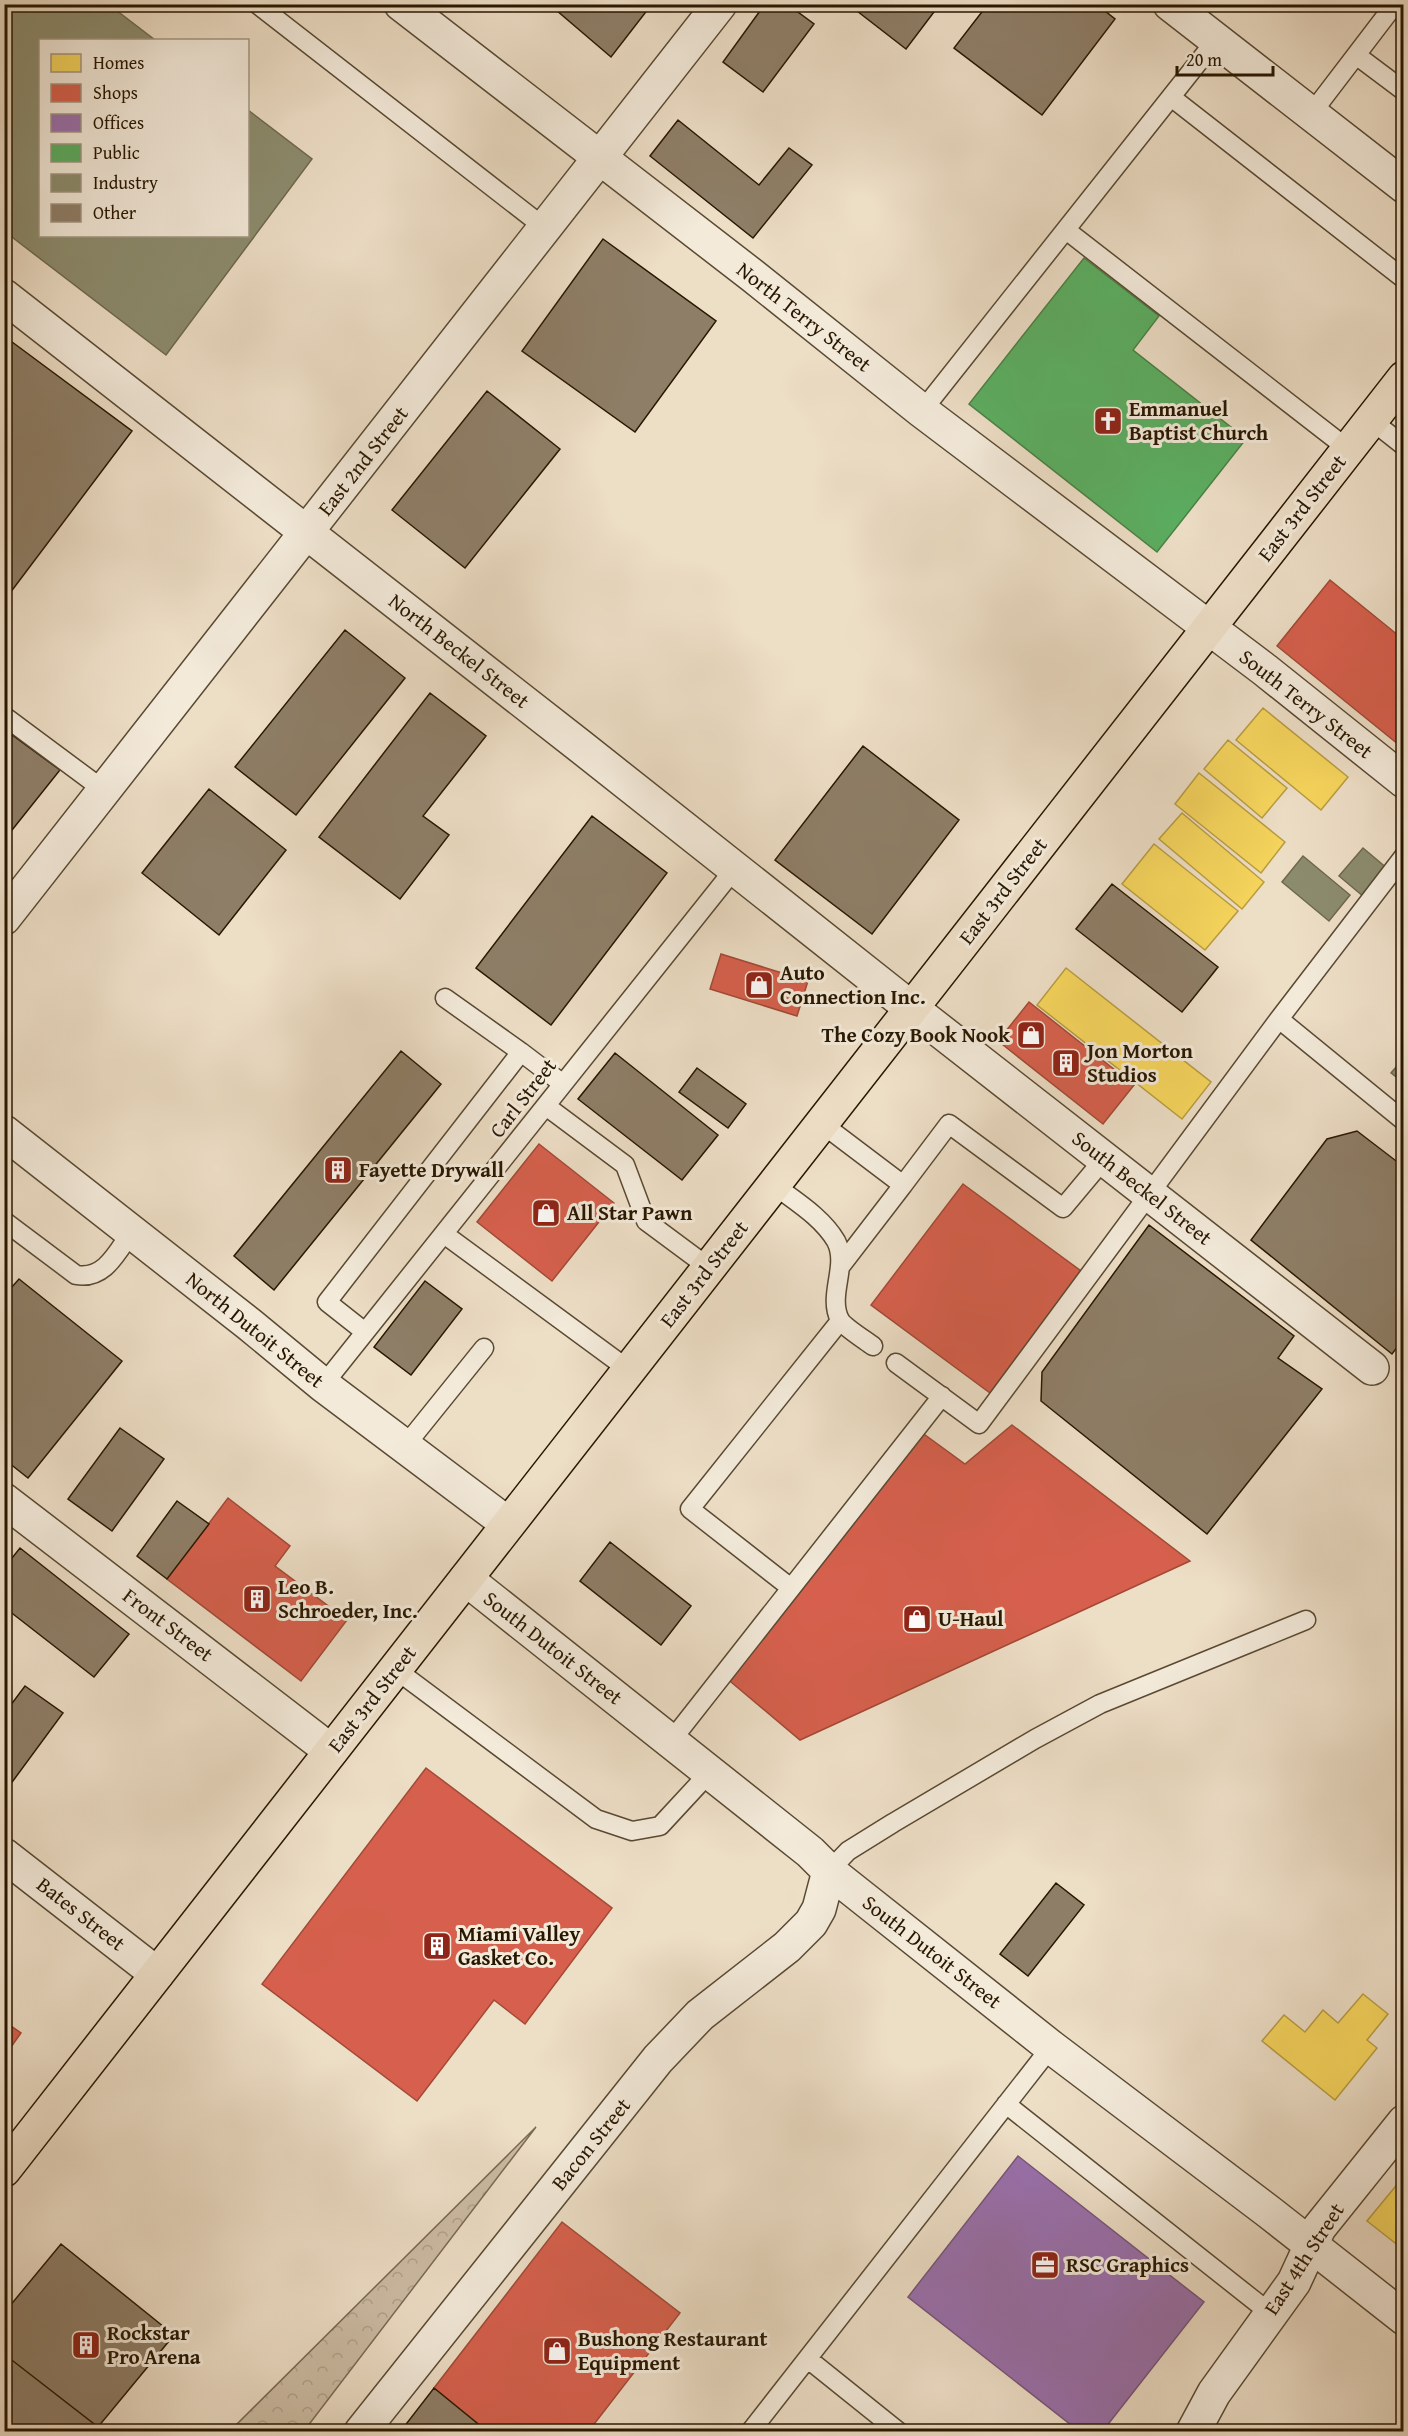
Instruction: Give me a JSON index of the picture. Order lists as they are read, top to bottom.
{
  "streets": {
    "main road": ["East 3rd Street"],
    "street": [
      "North Terry Street",
      "East 2nd Street",
      "North Beckel Street",
      "South Terry Street",
      "South Beckel Street",
      "North Dutoit Street",
      "Front Street",
      "South Dutoit Street",
      "Bates Street",
      "Bacon Street",
      "East 4th Street"
    ],
    "lane": ["Carl Street"]
  },
  "crossings": [
    ["North Terry Street", "East 2nd Street"],
    ["North Terry Street", "East 3rd Street"],
    ["North Terry Street", "South Terry Street"],
    ["East 2nd Street", "North Beckel Street"],
    ["East 3rd Street", "North Beckel Street"],
    ["East 3rd Street", "South Terry Street"],
    ["East 3rd Street", "South Beckel Street"],
    ["East 3rd Street", "North Dutoit Street"],
    ["East 3rd Street", "Front Street"],
    ["East 3rd Street", "South Dutoit Street"],
    ["East 3rd Street", "Bates Street"],
    ["North Beckel Street", "Carl Street"],
    ["North Beckel Street", "South Beckel Street"],
    ["Carl Street", "North Dutoit Street"],
    ["South Dutoit Street", "Bacon Street"],
    ["South Dutoit Street", "East 4th Street"]
  ],
  "places": {
    "church": ["Emmanuel Baptist Church"],
    "shop": [
      "Auto Connection Inc.",
      "The Cozy Book Nook",
      "All Star Pawn",
      "U-Haul",
      "Bushong Restaurant Equipment"
    ],
    "building": [
      "Jon Morton Studios",
      "Fayette Drywall",
      "Leo B. Schroeder, Inc.",
      "Miami Valley Gasket Co.",
      "Rockstar Pro Arena"
    ],
    "office": ["RSC Graphics"]
  },
  "legend": [
    "Homes",
    "Shops",
    "Offices",
    "Public",
    "Industry",
    "Other"
  ],
  "scale_bar": "20 m"
}
